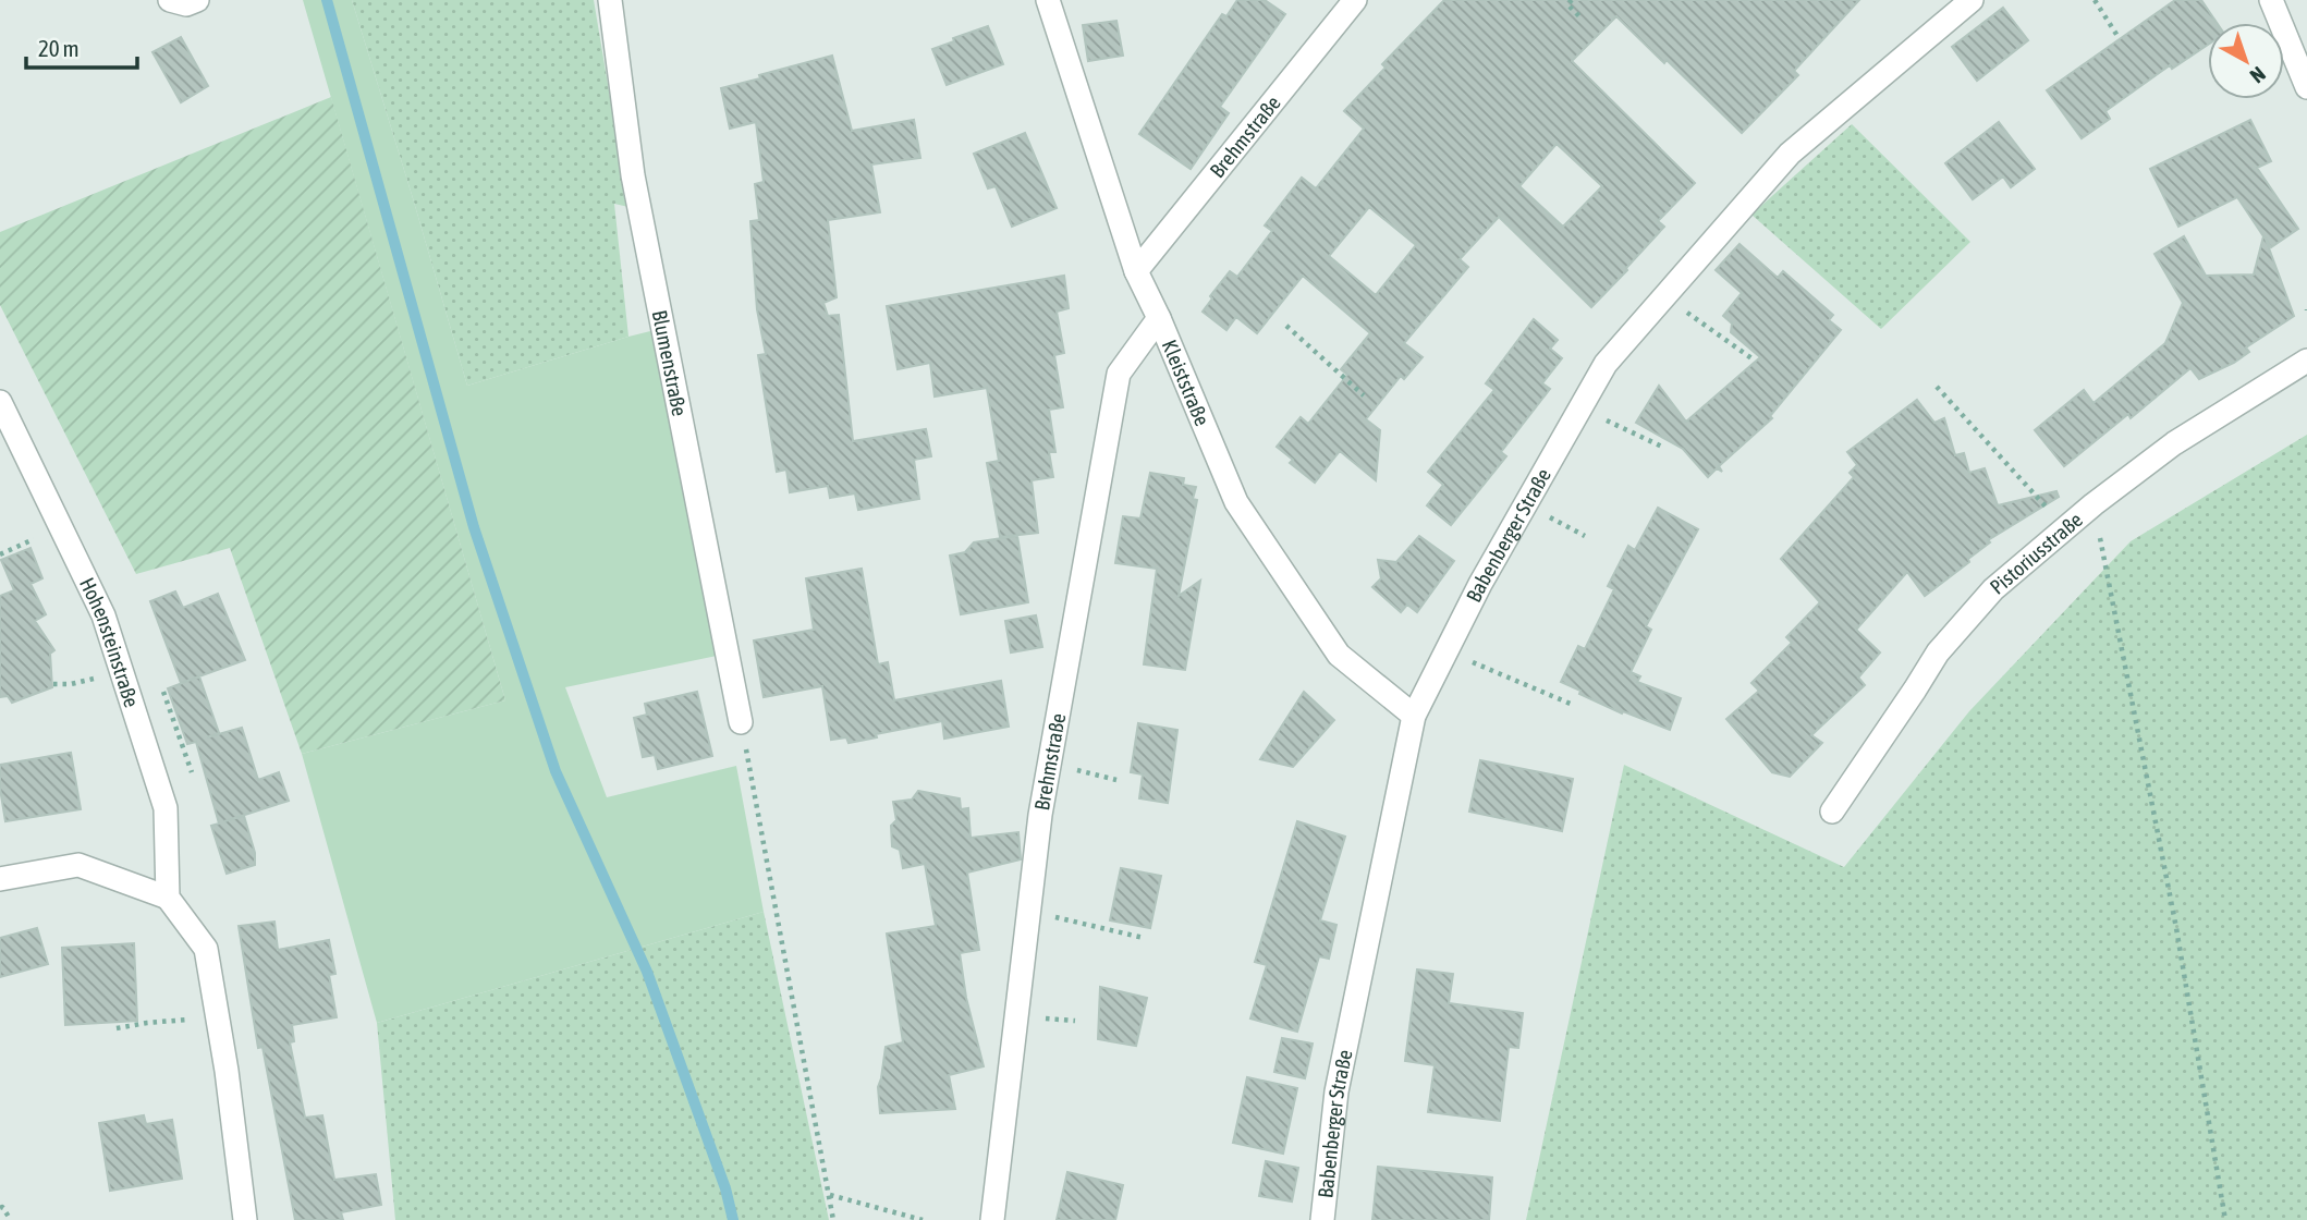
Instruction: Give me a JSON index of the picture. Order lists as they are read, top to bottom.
{
  "streets": {
    "street": [
      "Brehmstraße",
      "Blumenstraße",
      "Kleiststraße",
      "Babenberger Straße",
      "Pistoriusstraße",
      "Hohensteinstraße"
    ]
  },
  "crossings": [
    ["Brehmstraße", "Kleiststraße"],
    ["Kleiststraße", "Babenberger Straße"]
  ],
  "scale_bar": "20 m",
  "north": "bottom right"
}
